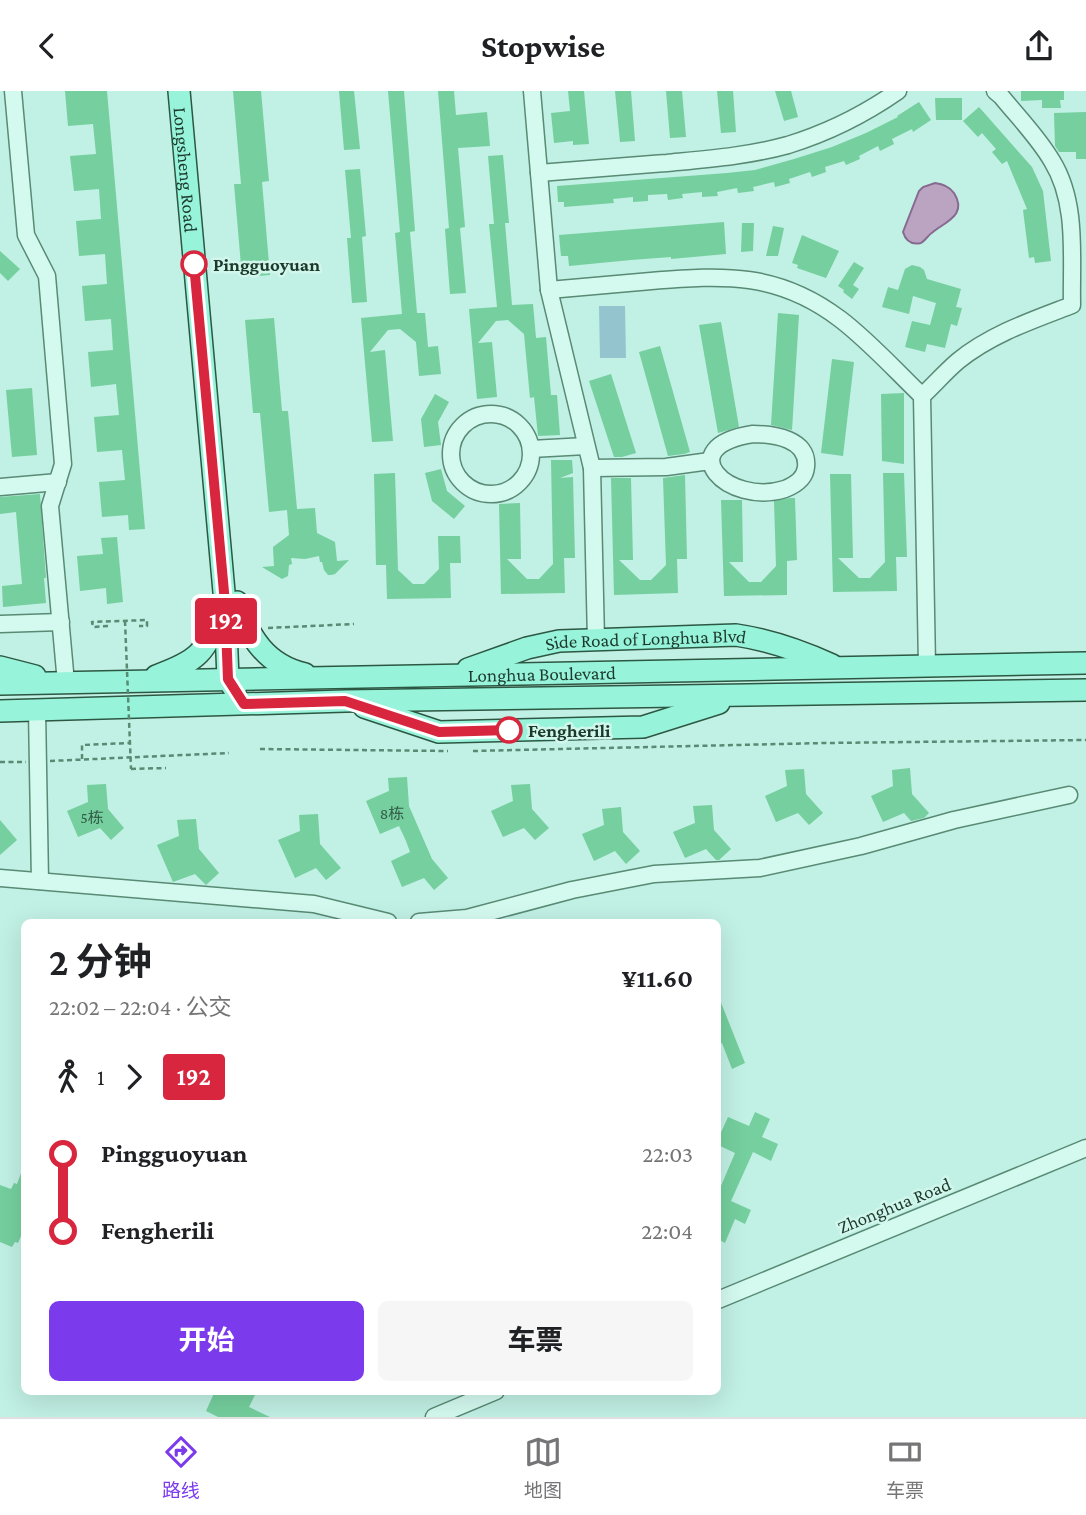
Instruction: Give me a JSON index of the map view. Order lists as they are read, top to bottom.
{
  "streets": {
    "main road": ["Longsheng Road", "Side Road of Longhua Blvd", "Longhua Boulevard"],
    "street": ["Zhonghua Road"]
  },
  "crossings": [
    ["Longsheng Road", "Longhua Boulevard"],
    ["Side Road of Longhua Blvd", "Longhua Boulevard"]
  ],
  "places": ["Pingguoyuan", "Fengherili"],
  "lines": ["bus line 192"],
  "house_numbers": ["8栋", "5栋"],
  "page": {
    "header": "Stopwise",
    "on_map": "192",
    "heading": ["2 分钟", "22:02 – 22:04 · 公交", "¥11.60"],
    "legs": ["1", "192"],
    "list": [
      {
        "name": "Pingguoyuan",
        "value": "22:03"
      },
      {
        "name": "Fengherili",
        "value": "22:04"
      }
    ],
    "buttons": ["开始", "车票"],
    "tabs": ["路线", "地图", "车票"]
  }
}
